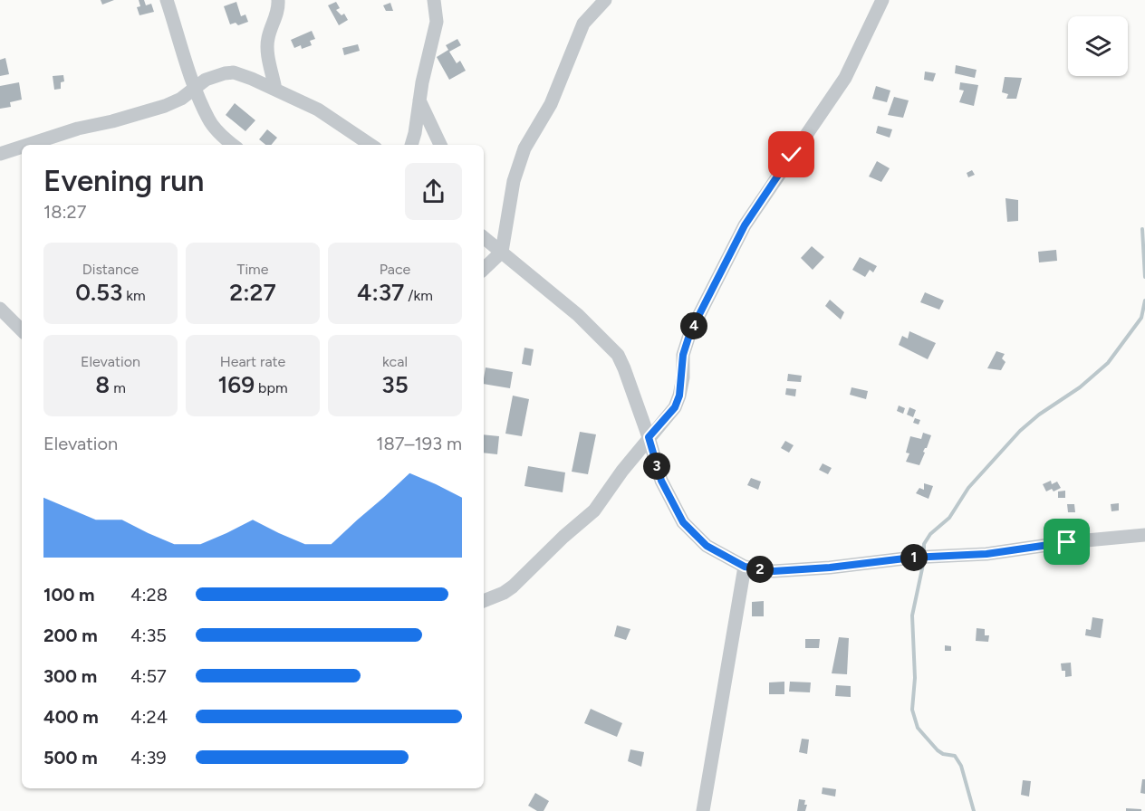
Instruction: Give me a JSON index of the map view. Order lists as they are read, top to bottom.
{
  "page": {
    "heading": ["Evening run", "18:27"],
    "stats": [
      ["Distance", "0.53 km"],
      ["Time", "2:27"],
      ["Pace", "4:37 /km"],
      ["Elevation", "8 m"],
      ["Heart rate", "169 bpm"],
      ["kcal", "35"]
    ],
    "pins": [
      "4",
      "3",
      "1",
      "2"
    ],
    "chart": ["Elevation", "187–193 m"],
    "list": [
      {
        "name": "100 m",
        "note": "4:28"
      },
      {
        "name": "200 m",
        "note": "4:35"
      },
      {
        "name": "300 m",
        "note": "4:57"
      },
      {
        "name": "400 m",
        "note": "4:24"
      },
      {
        "name": "500 m",
        "note": "4:39"
      }
    ]
  }
}
